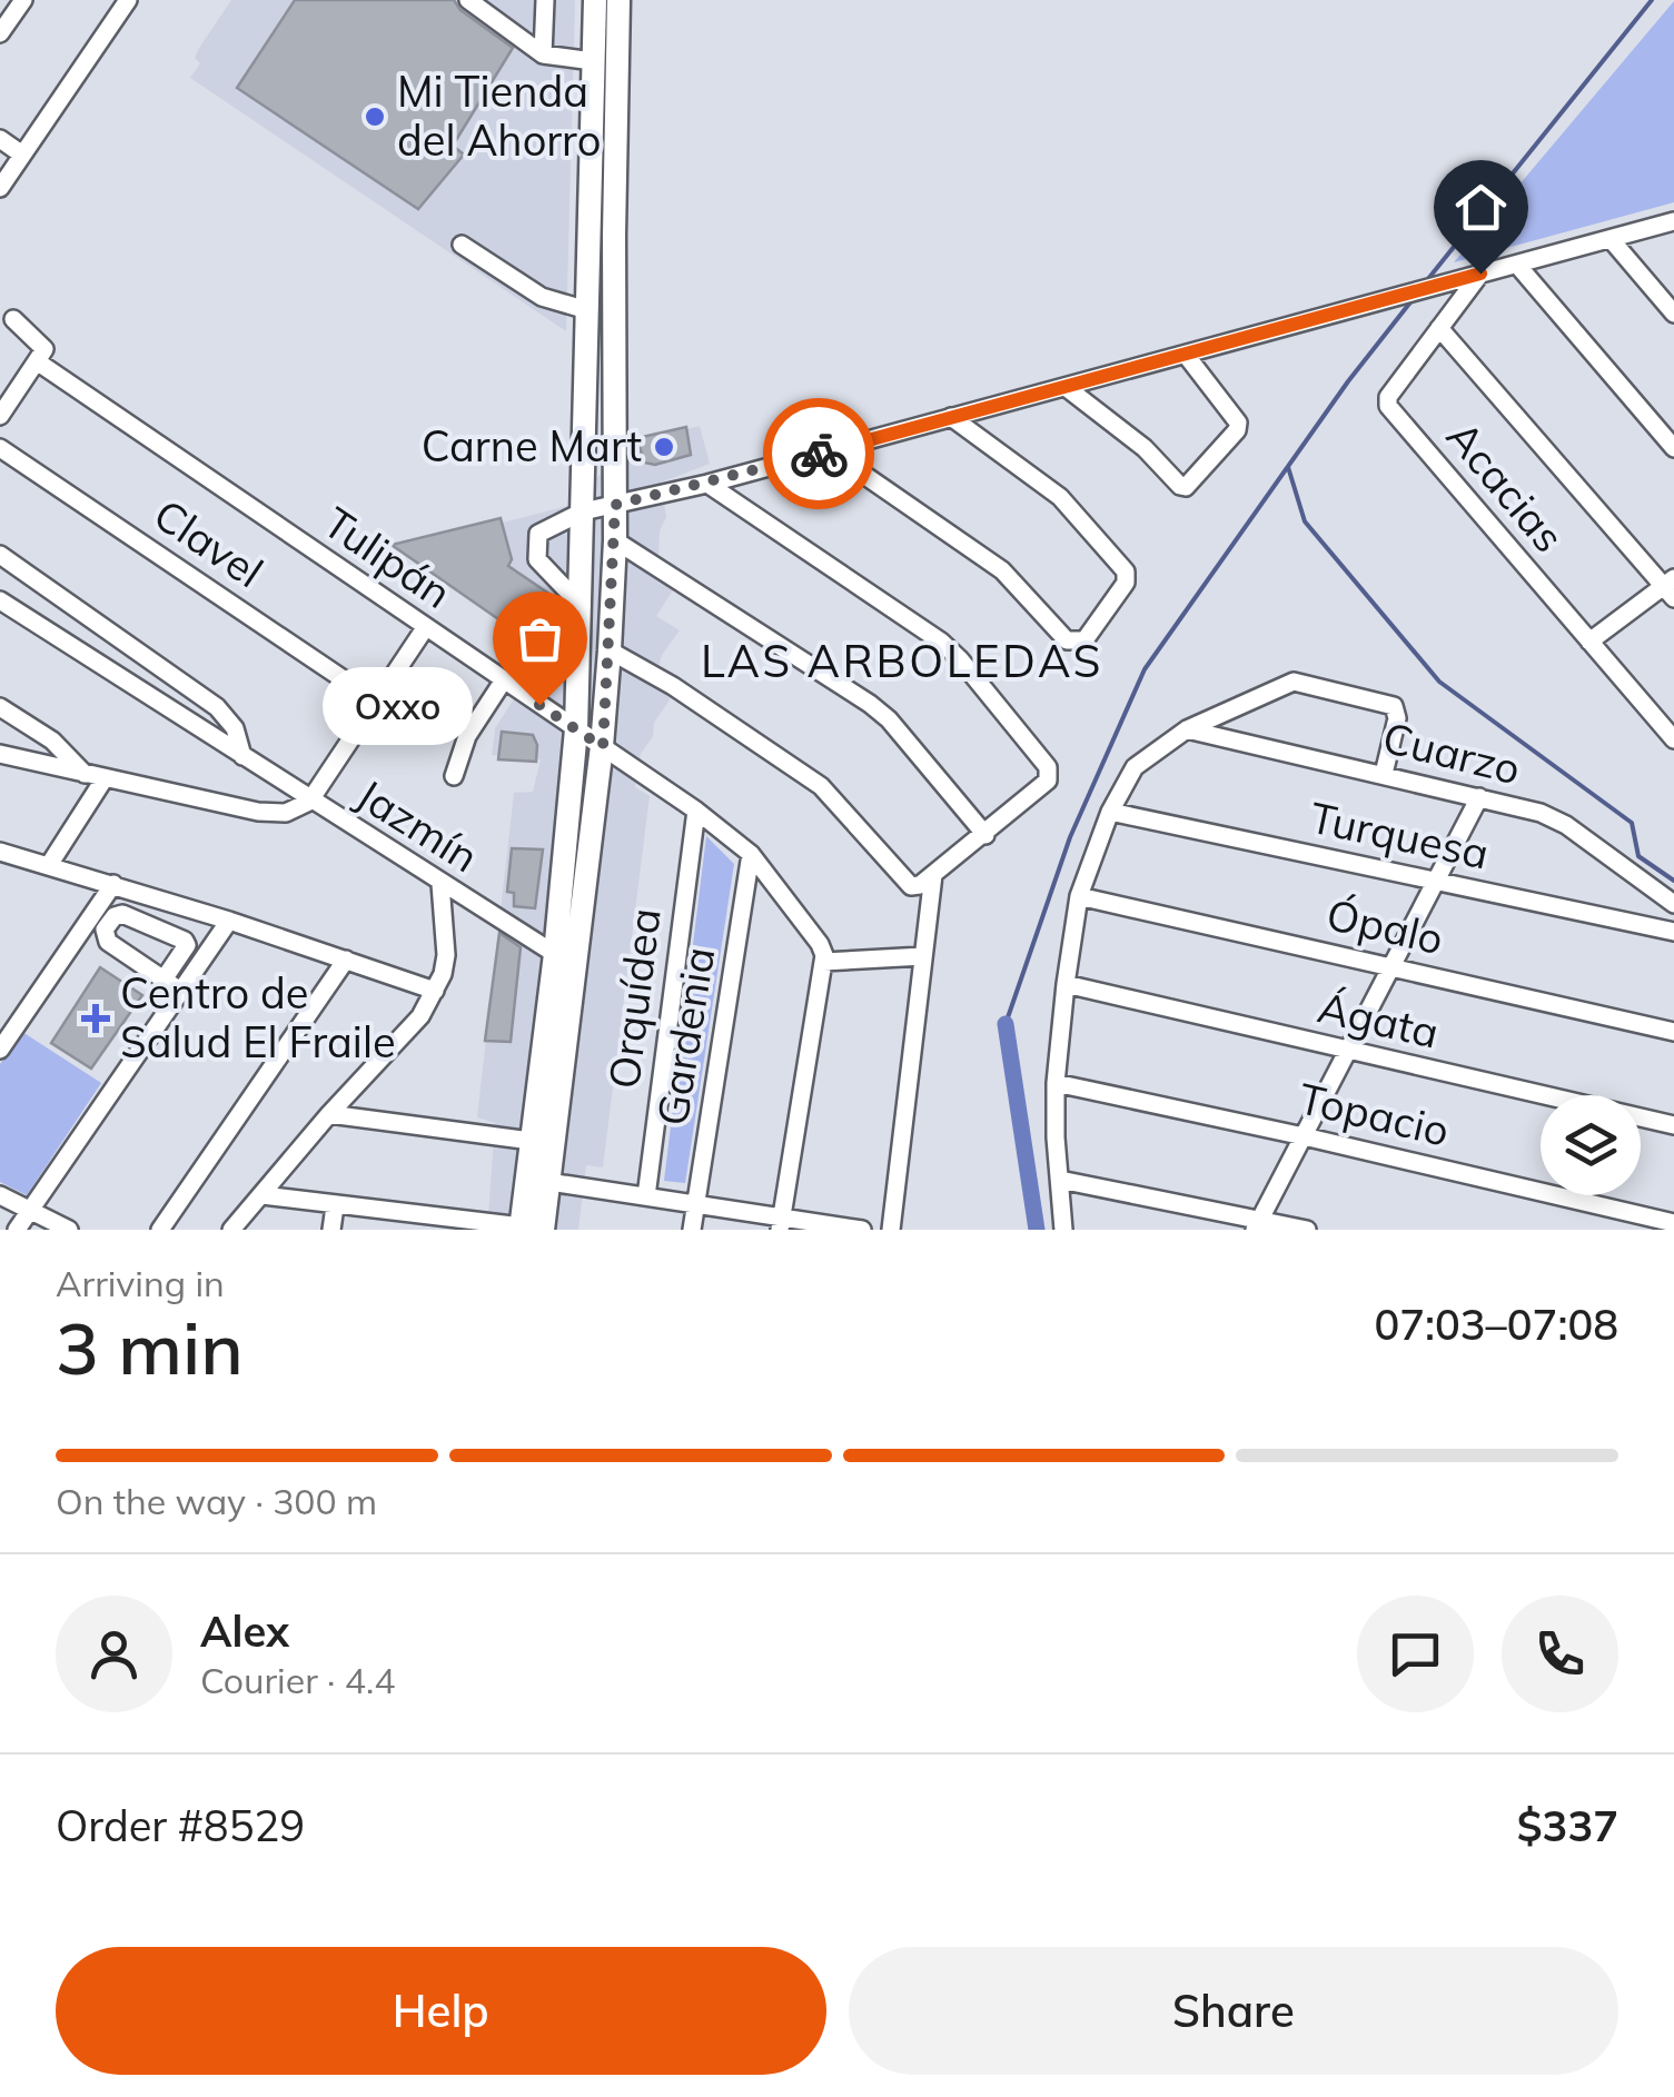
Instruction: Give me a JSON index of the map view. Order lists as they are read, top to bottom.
{
  "streets": {
    "street": [
      "Acacias",
      "Clavel",
      "Tulipán",
      "Cuarzo",
      "Jazmín",
      "Turquesa",
      "Ópalo",
      "Orquídea",
      "Ágata",
      "Gardenia",
      "Topacio"
    ]
  },
  "crossings": [
    ["Tulipán", "Orquídea"],
    ["Tulipán", "Gardenia"]
  ],
  "districts": ["LAS ARBOLEDAS"],
  "places": {
    "other": ["Mi Tienda del Ahorro", "Carne Mart", "Oxxo"],
    "health": ["Centro de Salud El Fraile"]
  },
  "page": {
    "bubble": "Oxxo",
    "heading": ["3 min", "Arriving in", "07:03–07:08"],
    "panel": [
      "Alex",
      "Courier · 4.4",
      "Order #8529",
      "$337"
    ],
    "bar": "On the way · 300 m",
    "buttons": ["Help", "Share"]
  }
}
